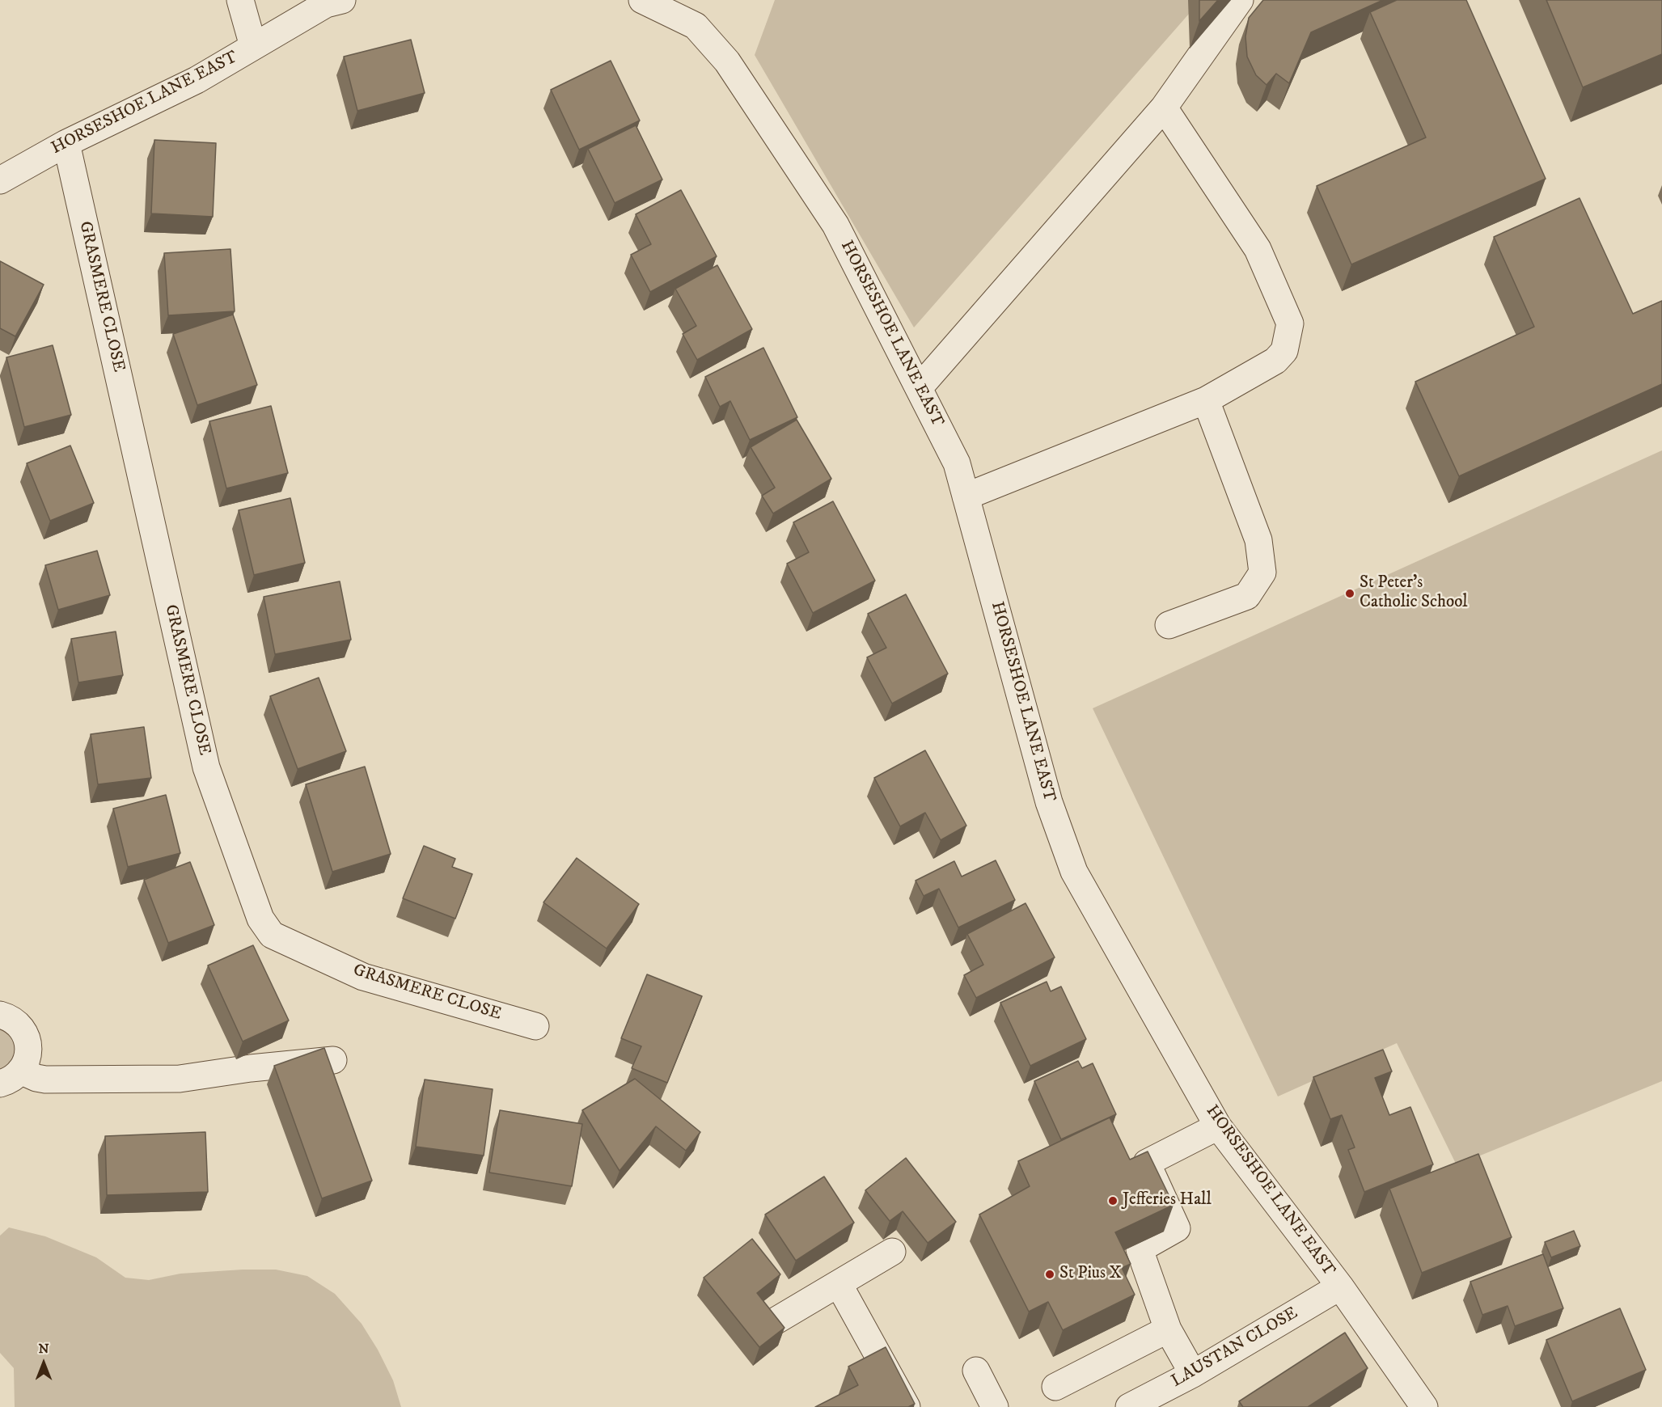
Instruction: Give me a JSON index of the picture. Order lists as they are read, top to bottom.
{
  "streets": {
    "street": ["HORSESHOE LANE EAST", "GRASMERE CLOSE", "LAUSTAN CLOSE"]
  },
  "crossings": [
    ["HORSESHOE LANE EAST", "GRASMERE CLOSE"],
    ["HORSESHOE LANE EAST", "LAUSTAN CLOSE"]
  ],
  "places": ["St Peter's Catholic School", "Jefferies Hall", "St Pius X"],
  "north": "top"
}
